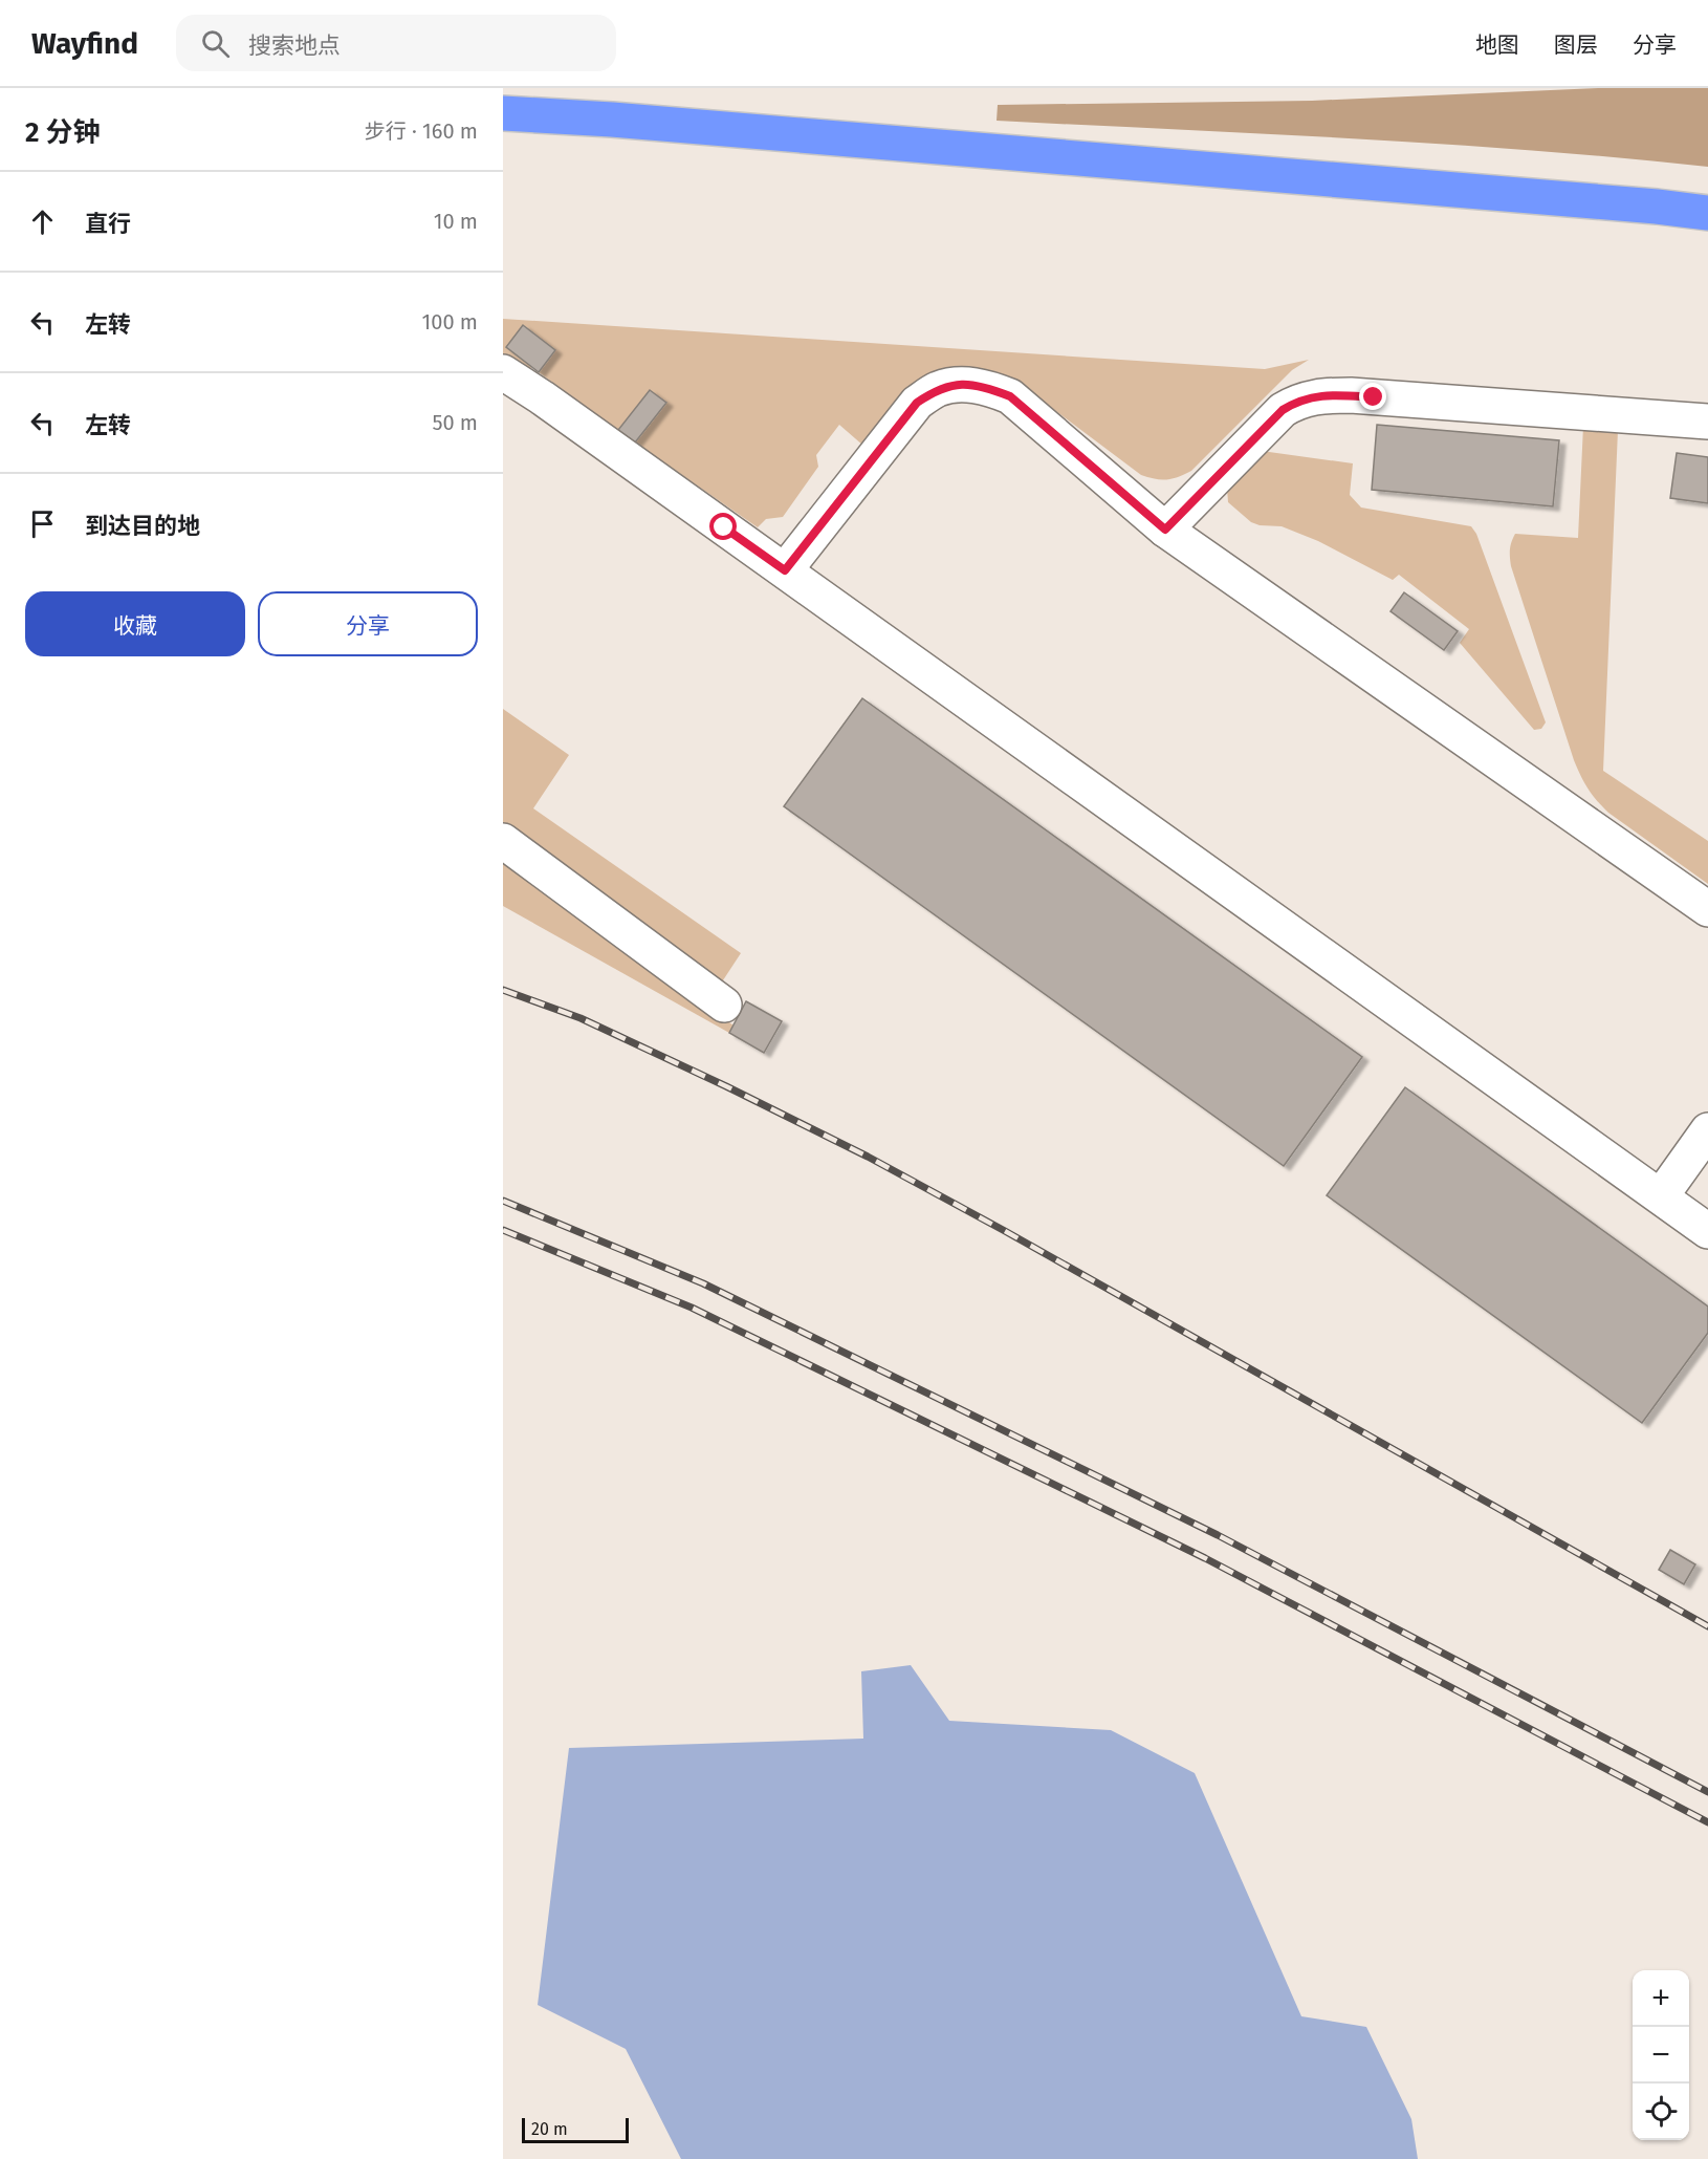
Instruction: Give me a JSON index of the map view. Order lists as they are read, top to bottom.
{
  "scale_bar": "20 m",
  "page": {
    "header": "Wayfind",
    "search": "搜索地点",
    "nav": ["地图", "图层", "分享"],
    "heading": ["2 分钟", "步行 · 160 m"],
    "list": [
      ["直行", "10 m"],
      ["左转", "100 m"],
      ["左转", "50 m"],
      "到达目的地"
    ],
    "buttons": ["收藏", "分享"],
    "map_buttons": ["+", "−"],
    "scale": "20 m"
  }
}
